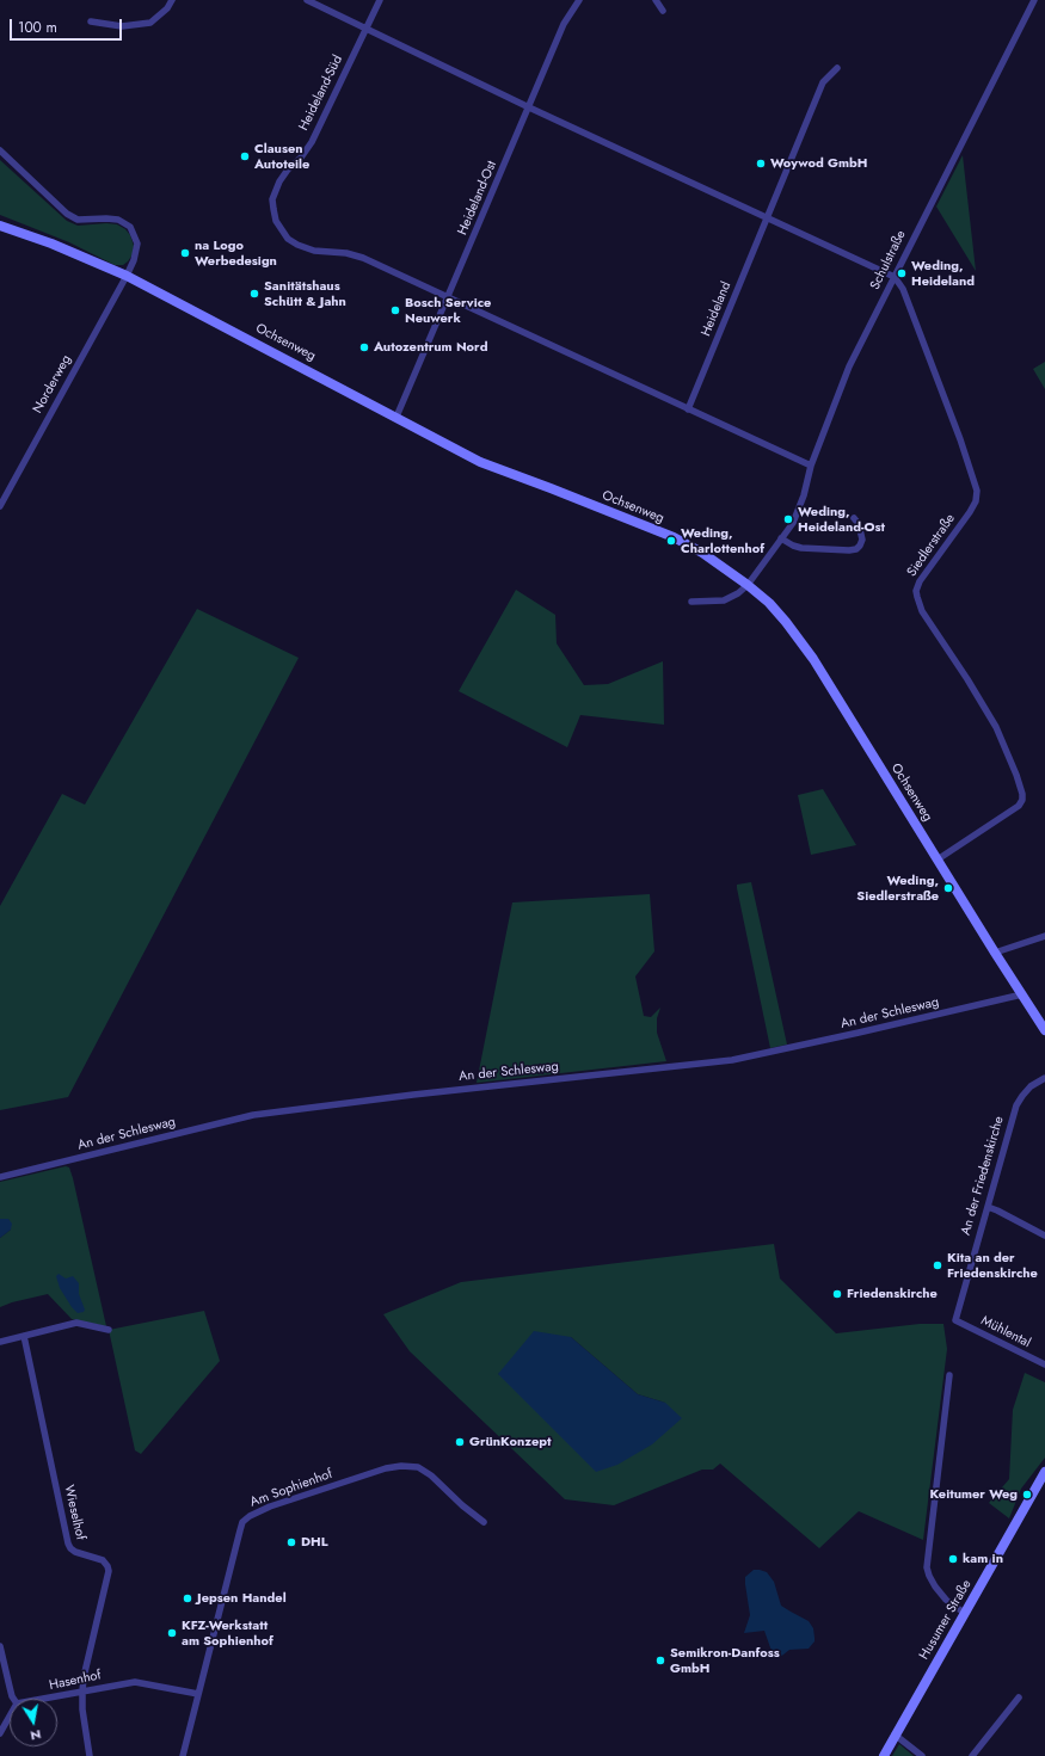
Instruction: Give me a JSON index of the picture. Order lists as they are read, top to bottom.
{
  "streets": {
    "main road": ["Ochsenweg", "Husumer Straße"],
    "street": [
      "Heideland-Süd",
      "Heideland-Ost",
      "Schulstraße",
      "Heideland",
      "Norderweg",
      "Siedlerstraße",
      "An der Schleswag",
      "An der Friedenskirche",
      "Mühlental",
      "Am Sophienhof",
      "Wieselhof",
      "Hasenhof"
    ]
  },
  "crossings": [
    ["Heideland-Süd", "Heideland-Ost"],
    ["Heideland-Ost", "Ochsenweg"],
    ["Schulstraße", "Ochsenweg"],
    ["Schulstraße", "Siedlerstraße"],
    ["Ochsenweg", "Norderweg"],
    ["Ochsenweg", "Siedlerstraße"],
    ["Ochsenweg", "An der Schleswag"],
    ["An der Friedenskirche", "Mühlental"],
    ["Am Sophienhof", "Hasenhof"],
    ["Wieselhof", "Hasenhof"]
  ],
  "places": [
    "Clausen Autoteile",
    "Woywod GmbH",
    "na Logo Werbedesign",
    "Weding, Heideland",
    "Sanitätshaus Schütt & Jahn",
    "Bosch Service Neuwerk",
    "Autozentrum Nord",
    "Weding, Heideland-Ost",
    "Weding, Charlottenhof",
    "Weding, Siedlerstraße",
    "Kita an der Friedenskirche",
    "Friedenskirche",
    "GrünKonzept",
    "Keitumer Weg",
    "DHL",
    "kam in",
    "Jepsen Handel",
    "KFZ-Werkstatt am Sophienhof",
    "Semikron-Danfoss GmbH"
  ],
  "scale_bar": "100 m",
  "north": "bottom"
}
